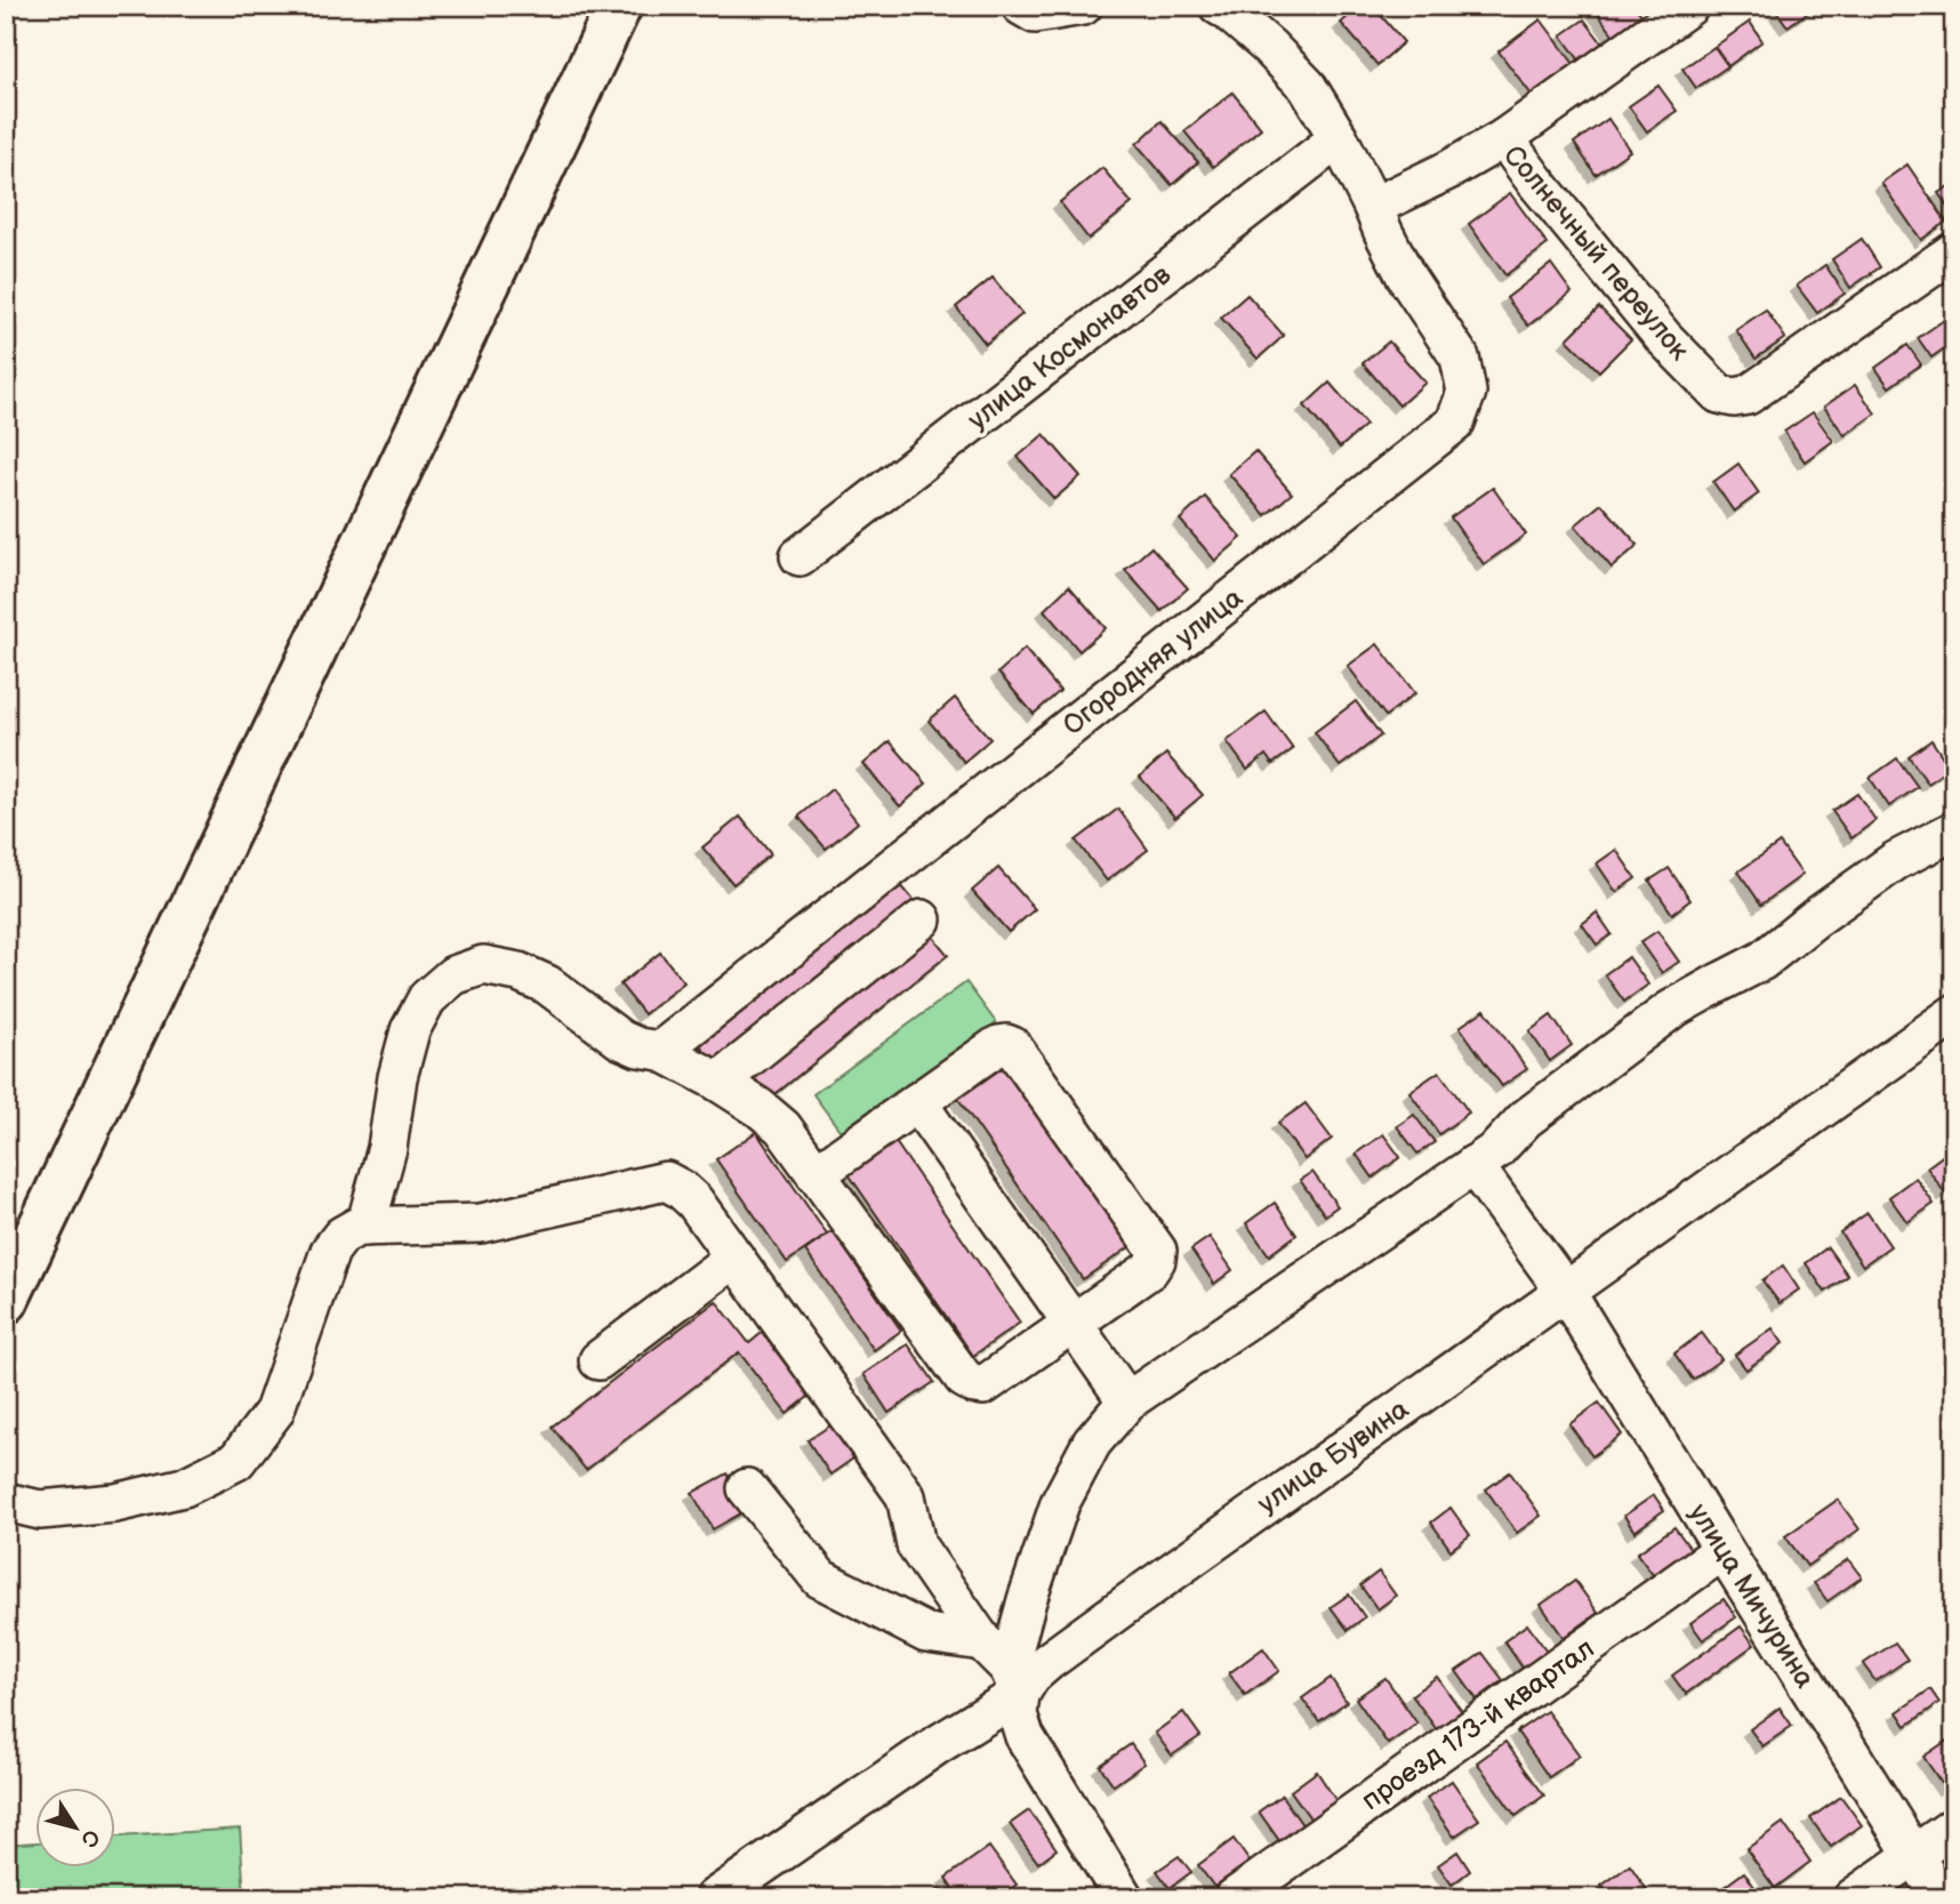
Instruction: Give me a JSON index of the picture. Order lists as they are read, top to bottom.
{
  "streets": {
    "street": [
      "Солнечный переулок",
      "улица Космонавтов",
      "Огородняя улица",
      "улица Бувина",
      "улица Мичурина",
      "проезд 173-й квартал"
    ]
  },
  "crossings": [
    ["Солнечный переулок", "Огородняя улица"],
    ["улица Бувина", "улица Мичурина"],
    ["улица Мичурина", "проезд 173-й квартал"]
  ],
  "north": "bottom right"
}
